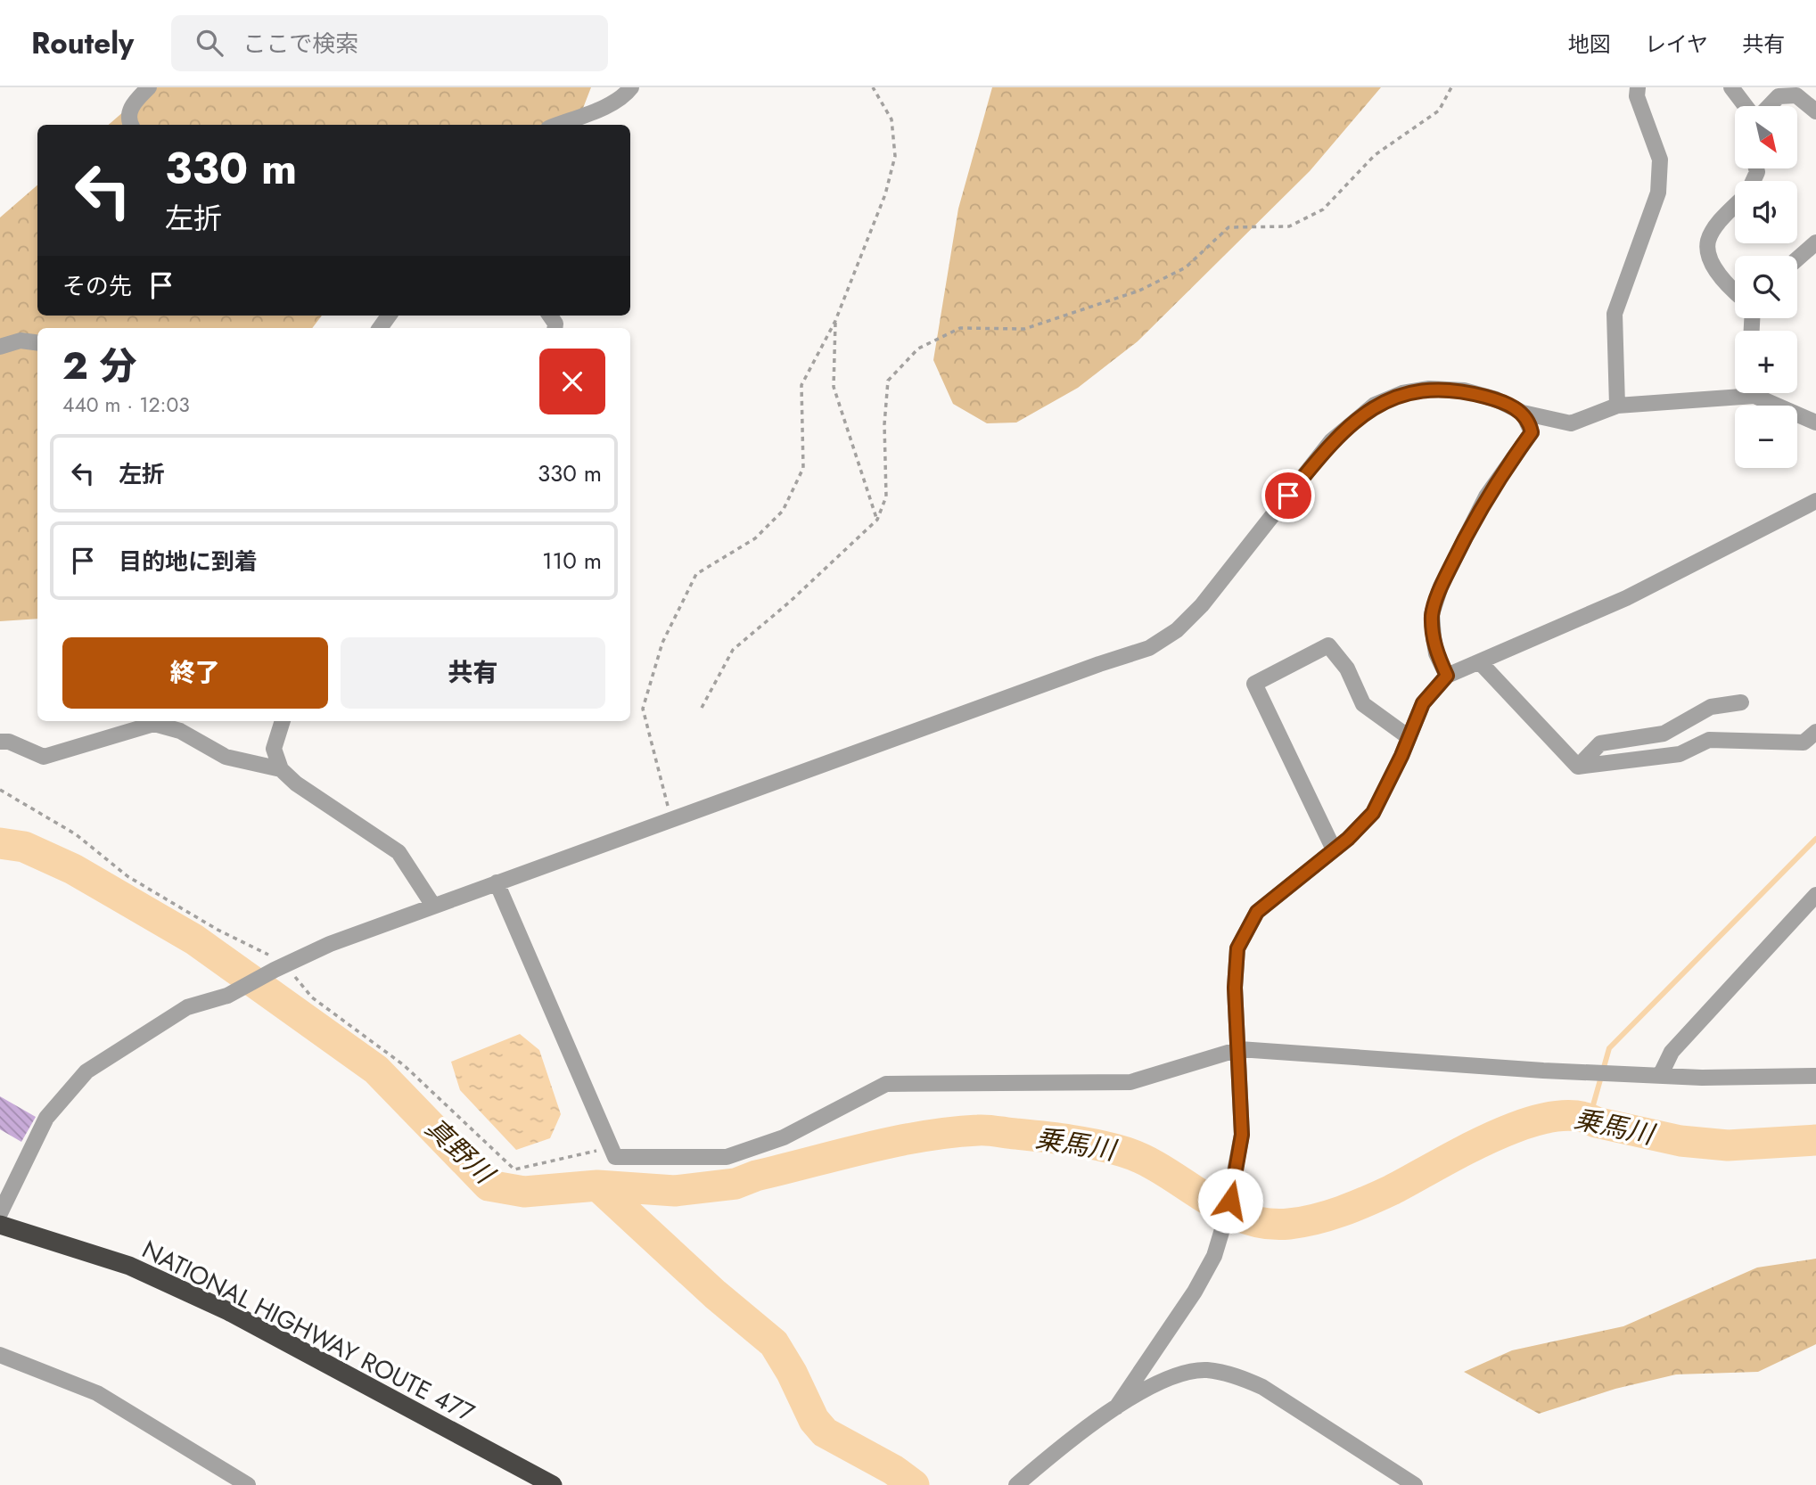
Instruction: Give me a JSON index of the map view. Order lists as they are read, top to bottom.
{
  "streets": {
    "highway": ["NATIONAL HIGHWAY ROUTE 477"]
  },
  "water": ["乗馬川", "真野川"],
  "north": "bottom right",
  "page": {
    "header": "Routely",
    "search": "ここで検索",
    "nav": ["地図", "レイヤ", "共有"],
    "map_buttons": ["+", "−"],
    "turn": ["330 m", "左折"],
    "then": "その先",
    "heading": ["2 分", "440 m · 12:03"],
    "list": [
      {
        "name": "左折",
        "value": "330 m"
      },
      {
        "name": "目的地に到着",
        "value": "110 m"
      }
    ],
    "buttons": ["終了", "共有"]
  }
}
